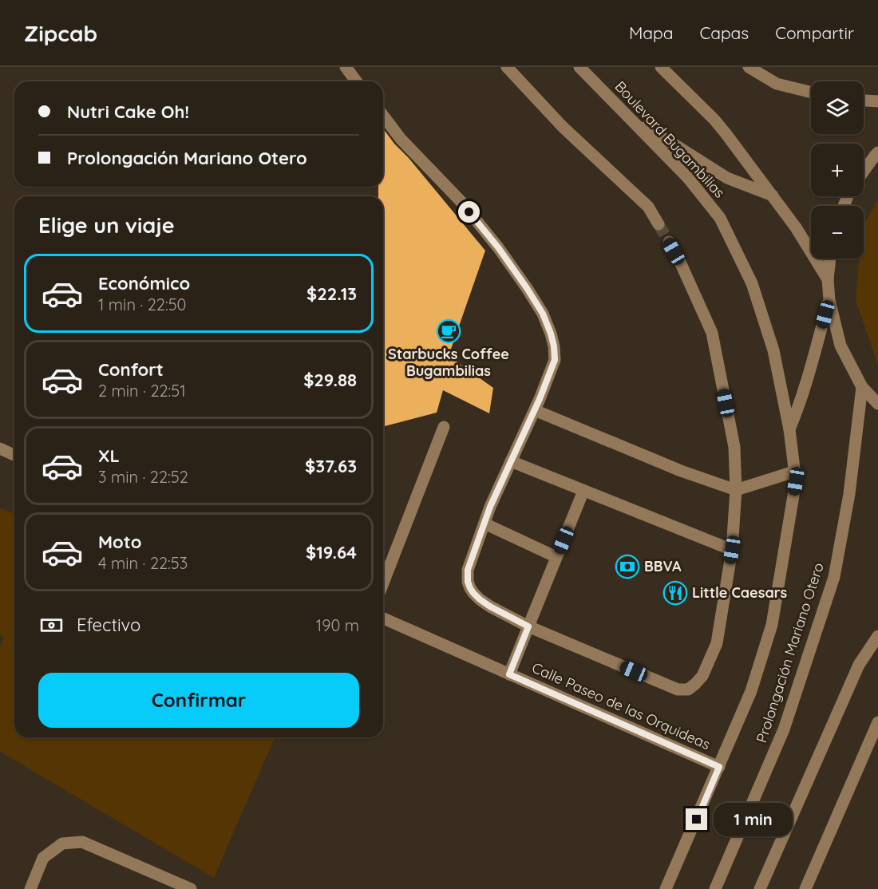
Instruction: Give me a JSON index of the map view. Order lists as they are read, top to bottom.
{
  "streets": {
    "street": ["Boulevard Bugambilias", "Prolongación Mariano Otero", "Calle Paseo de las Orquideas"]
  },
  "crossings": [
    ["Boulevard Bugambilias", "Prolongación Mariano Otero"],
    ["Prolongación Mariano Otero", "Calle Paseo de las Orquideas"]
  ],
  "places": {
    "cafe": ["Starbucks Coffee Bugambilias"],
    "bank": ["BBVA"],
    "restaurant": ["Little Caesars"]
  },
  "page": {
    "header": "Zipcab",
    "nav": ["Mapa", "Capas", "Compartir"],
    "map_buttons": ["+", "−"],
    "banner": ["Nutri Cake Oh!", "Prolongación Mariano Otero"],
    "heading": "Elige un viaje",
    "list": [
      {
        "name": "Económico",
        "note": "1 min · 22:50",
        "value": "$22.13"
      },
      {
        "name": "Confort",
        "note": "2 min · 22:51",
        "value": "$29.88"
      },
      {
        "name": "XL",
        "note": "3 min · 22:52",
        "value": "$37.63"
      },
      {
        "name": "Moto",
        "note": "4 min · 22:53",
        "value": "$19.64"
      }
    ],
    "pay": ["Efectivo", "190 m"],
    "buttons": "Confirmar",
    "bubble": "1 min"
  }
}
